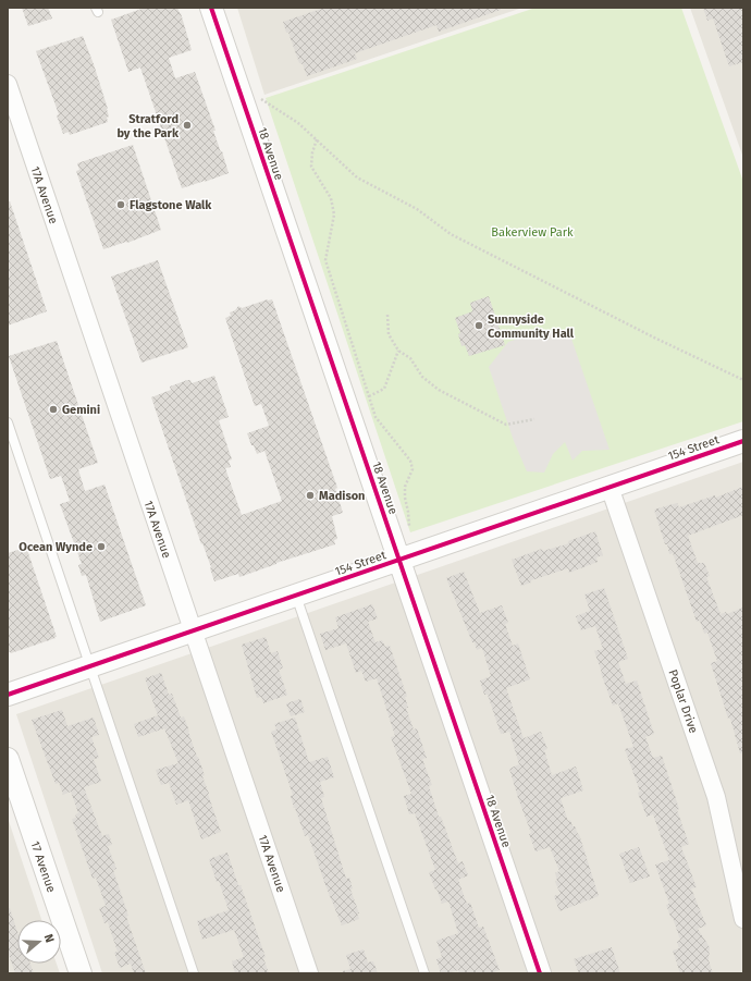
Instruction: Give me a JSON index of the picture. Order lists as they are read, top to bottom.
{
  "streets": {
    "street": [
      "18 Avenue",
      "17A Avenue",
      "154 Street",
      "Poplar Drive",
      "17 Avenue"
    ]
  },
  "crossings": [
    ["18 Avenue", "154 Street"],
    ["17A Avenue", "154 Street"],
    ["154 Street", "Poplar Drive"]
  ],
  "parks": ["Bakerview Park"],
  "places": [
    "Stratford by the Park",
    "Flagstone Walk",
    "Sunnyside Community Hall",
    "Gemini",
    "Madison",
    "Ocean Wynde"
  ],
  "north": "right"
}
